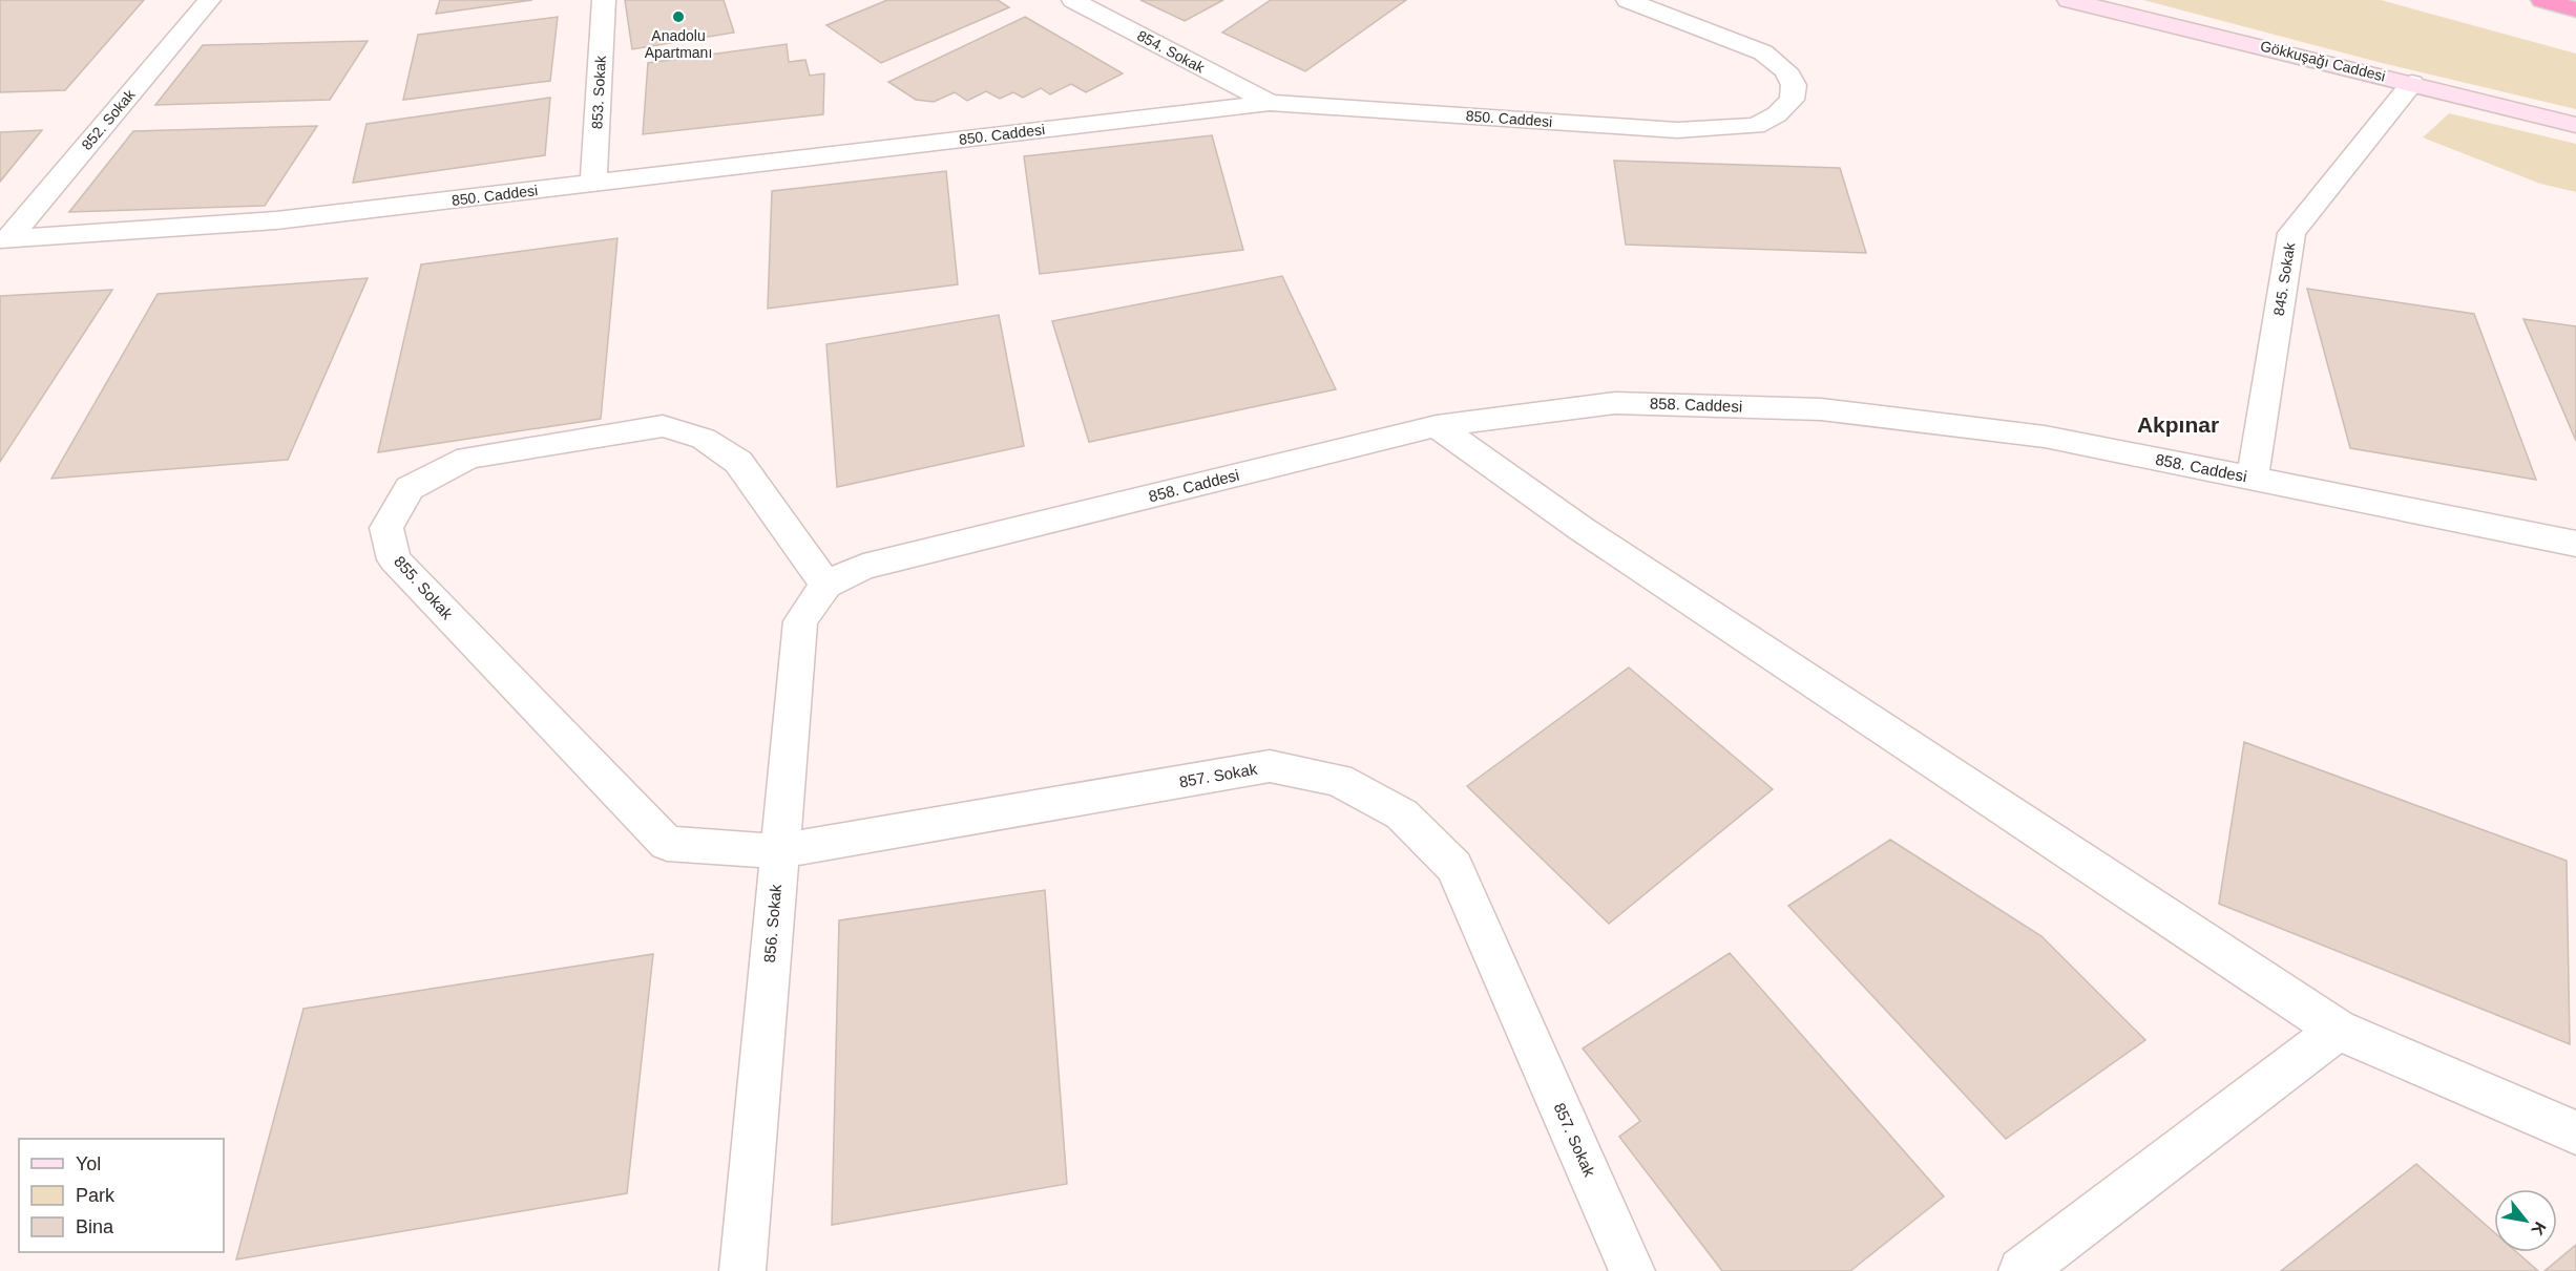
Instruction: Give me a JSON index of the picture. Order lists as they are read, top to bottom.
{
  "streets": {
    "street": [
      "854. Sokak",
      "Gökkuşağı Caddesi",
      "853. Sokak",
      "850. Caddesi",
      "852. Sokak",
      "845. Sokak",
      "858. Caddesi",
      "855. Sokak",
      "857. Sokak",
      "856. Sokak"
    ]
  },
  "crossings": [
    ["854. Sokak", "850. Caddesi"],
    ["Gökkuşağı Caddesi", "845. Sokak"],
    ["853. Sokak", "850. Caddesi"],
    ["850. Caddesi", "852. Sokak"],
    ["845. Sokak", "858. Caddesi"],
    ["858. Caddesi", "855. Sokak"],
    ["858. Caddesi", "856. Sokak"],
    ["855. Sokak", "857. Sokak"],
    ["855. Sokak", "856. Sokak"],
    ["857. Sokak", "856. Sokak"]
  ],
  "districts": ["Akpınar"],
  "places": ["Anadolu Apartmanı"],
  "legend": ["Yol", "Park", "Bina"],
  "north": "bottom right"
}
